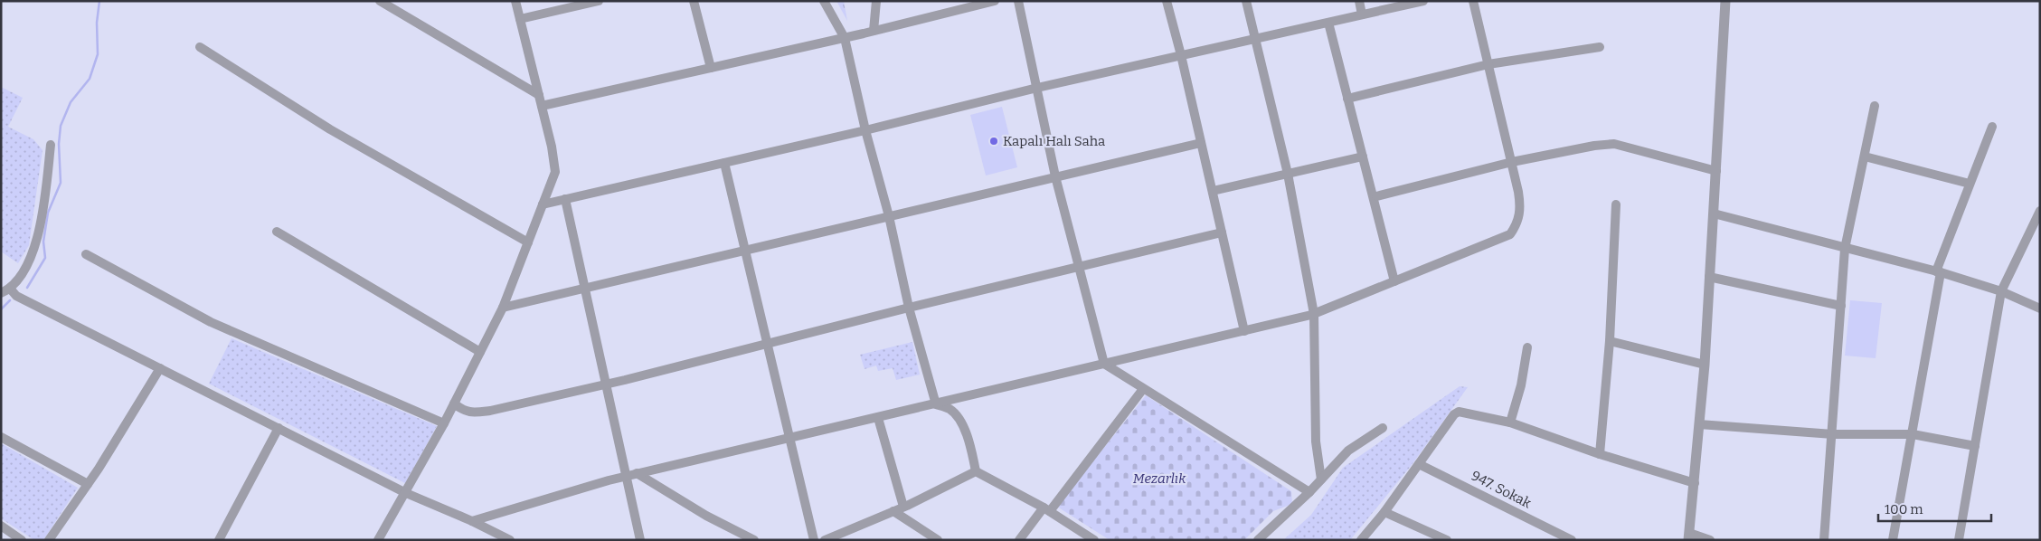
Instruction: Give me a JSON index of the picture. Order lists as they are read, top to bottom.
{
  "streets": {
    "street": ["947. Sokak"]
  },
  "parks": ["Mezarlık"],
  "places": ["Kapalı Halı Saha"],
  "scale_bar": "100 m"
}
